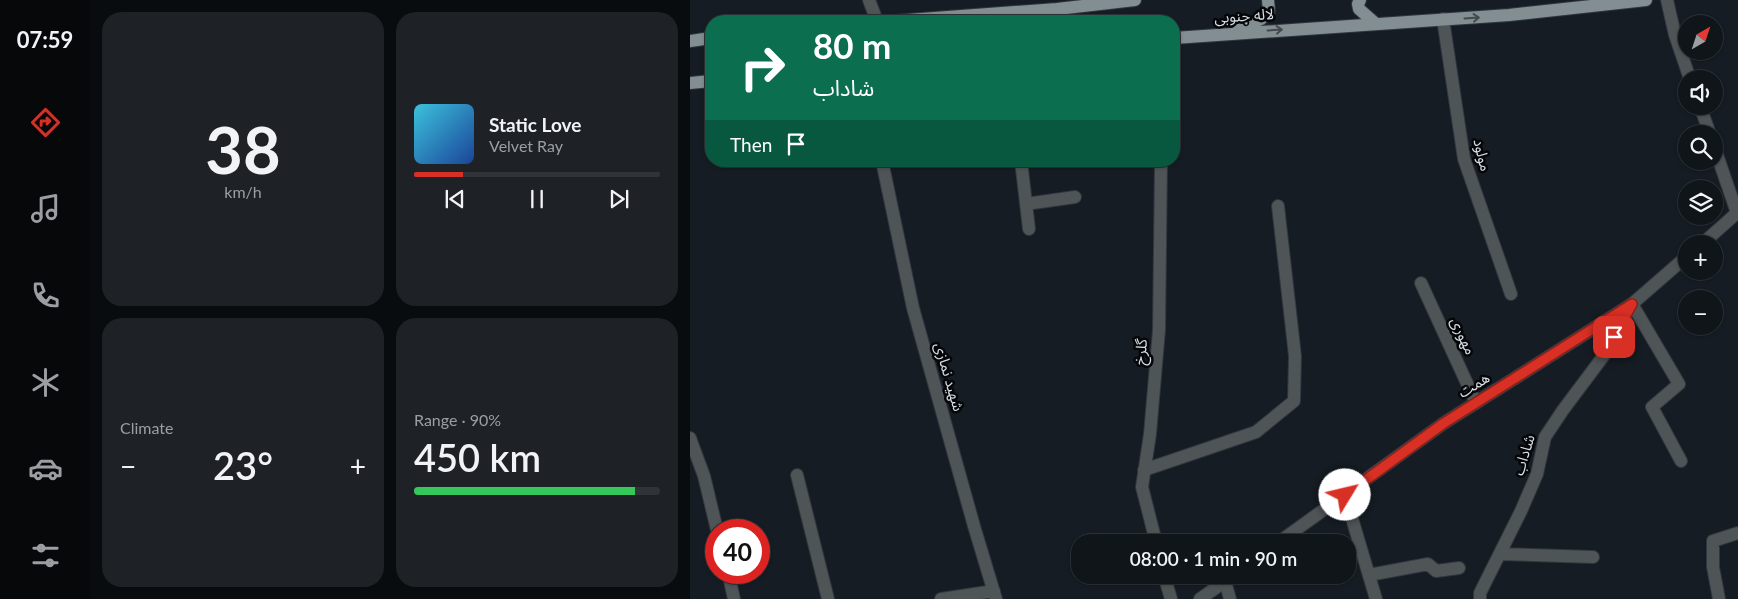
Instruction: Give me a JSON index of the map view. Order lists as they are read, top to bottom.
{
  "streets": {
    "main road": ["لاله جنوبی"],
    "street": [
      "مولود",
      "مهوری",
      "گلرخ",
      "شهید نمازی",
      "همت",
      "شاداب"
    ]
  },
  "crossings": [
    ["لاله جنوبی", "مولود"],
    ["مهوری", "همت"],
    ["همت", "شاداب"]
  ],
  "one_way": ["لاله جنوبی"],
  "north": "top right",
  "page": {
    "tabs": "07:59",
    "tile": [
      ["38", "km/h"],
      "Climate",
      ["Range · 90%", "450 km"]
    ],
    "map_buttons": ["+", "−"],
    "turn": ["80 m", "شاداب"],
    "song": ["Static Love", "Velvet Ray"],
    "then": "Then",
    "heat": ["−", "23°", "+"],
    "limit": "40",
    "trip": "08:00 · 1 min · 90 m"
  }
}
